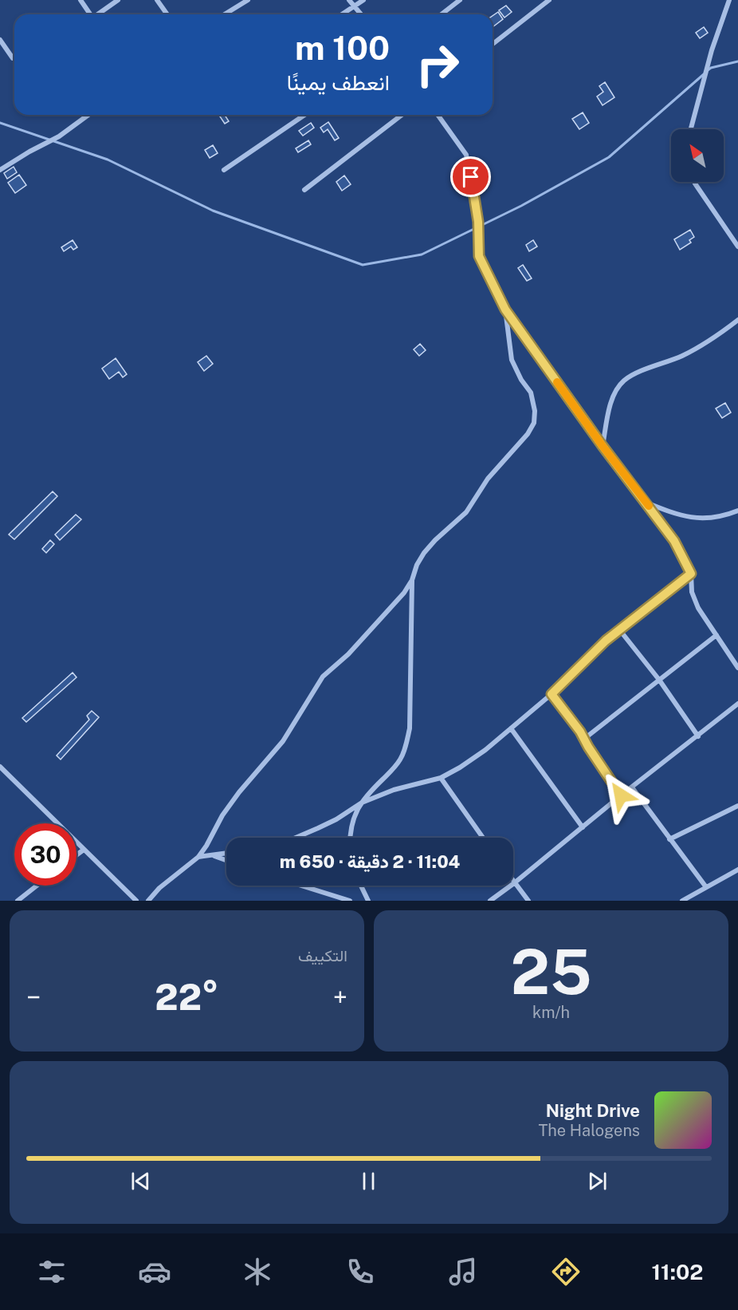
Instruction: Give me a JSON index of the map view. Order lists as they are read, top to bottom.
{
  "north": "top left",
  "page": {
    "turn": ["100 m", "انعطف يمينًا"],
    "limit": "30",
    "trip": "11:04 · 2 دقيقة · 650 m",
    "tile": [
      ["25", "km/h"],
      "التكييف"
    ],
    "heat": ["−", "22°", "+"],
    "song": ["Night Drive", "The Halogens"],
    "tabs": "11:02"
  }
}
